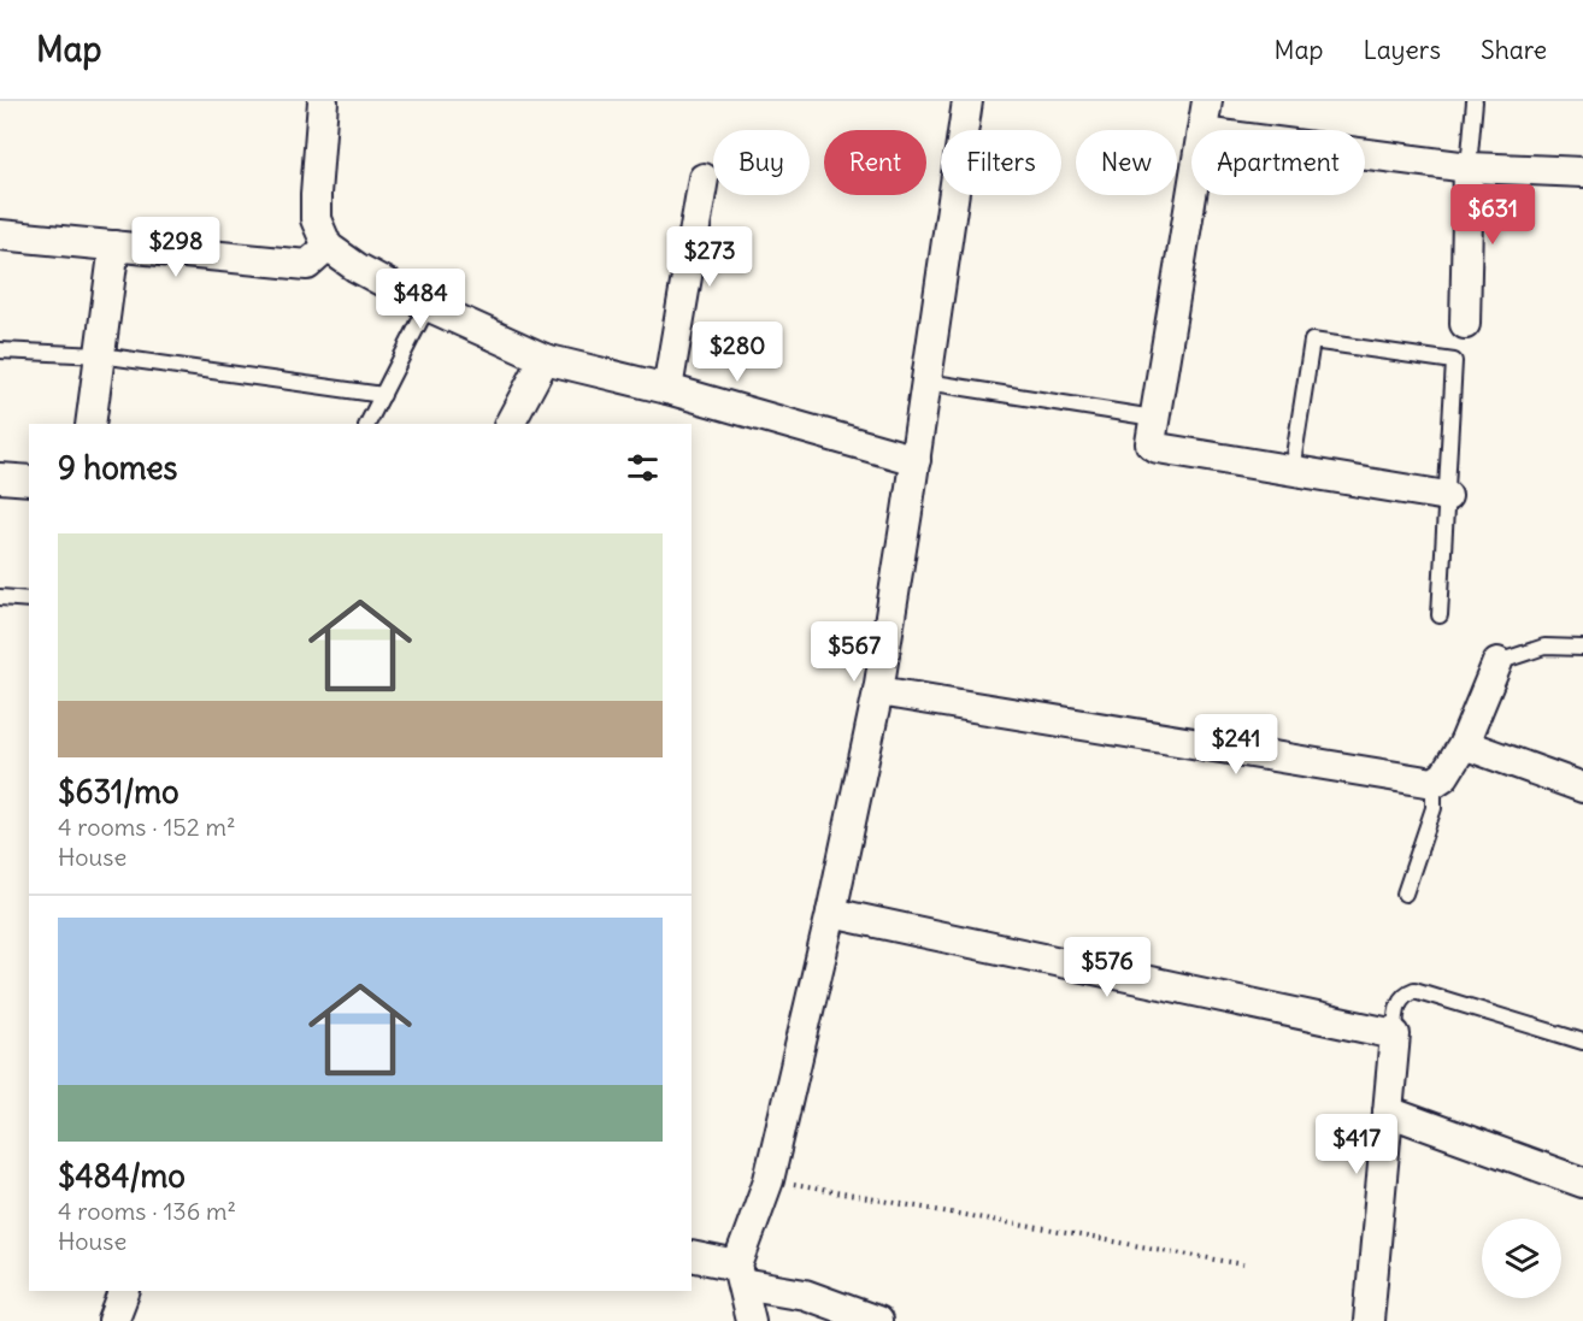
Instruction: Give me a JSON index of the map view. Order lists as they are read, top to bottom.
{
  "page": {
    "header": "Map",
    "nav": ["Map", "Layers", "Share"],
    "chip": [
      "Buy",
      "Rent",
      "Filters",
      "New",
      "Apartment"
    ],
    "price": [
      "$631",
      "$298",
      "$273",
      "$484",
      "$280",
      "$567",
      "$241",
      "$576",
      "$417"
    ],
    "heading": "9 homes",
    "list": [
      {
        "name": "$631/mo",
        "note": "4 rooms · 152 m² · House"
      },
      {
        "name": "$484/mo",
        "note": "4 rooms · 136 m² · House"
      }
    ]
  }
}
